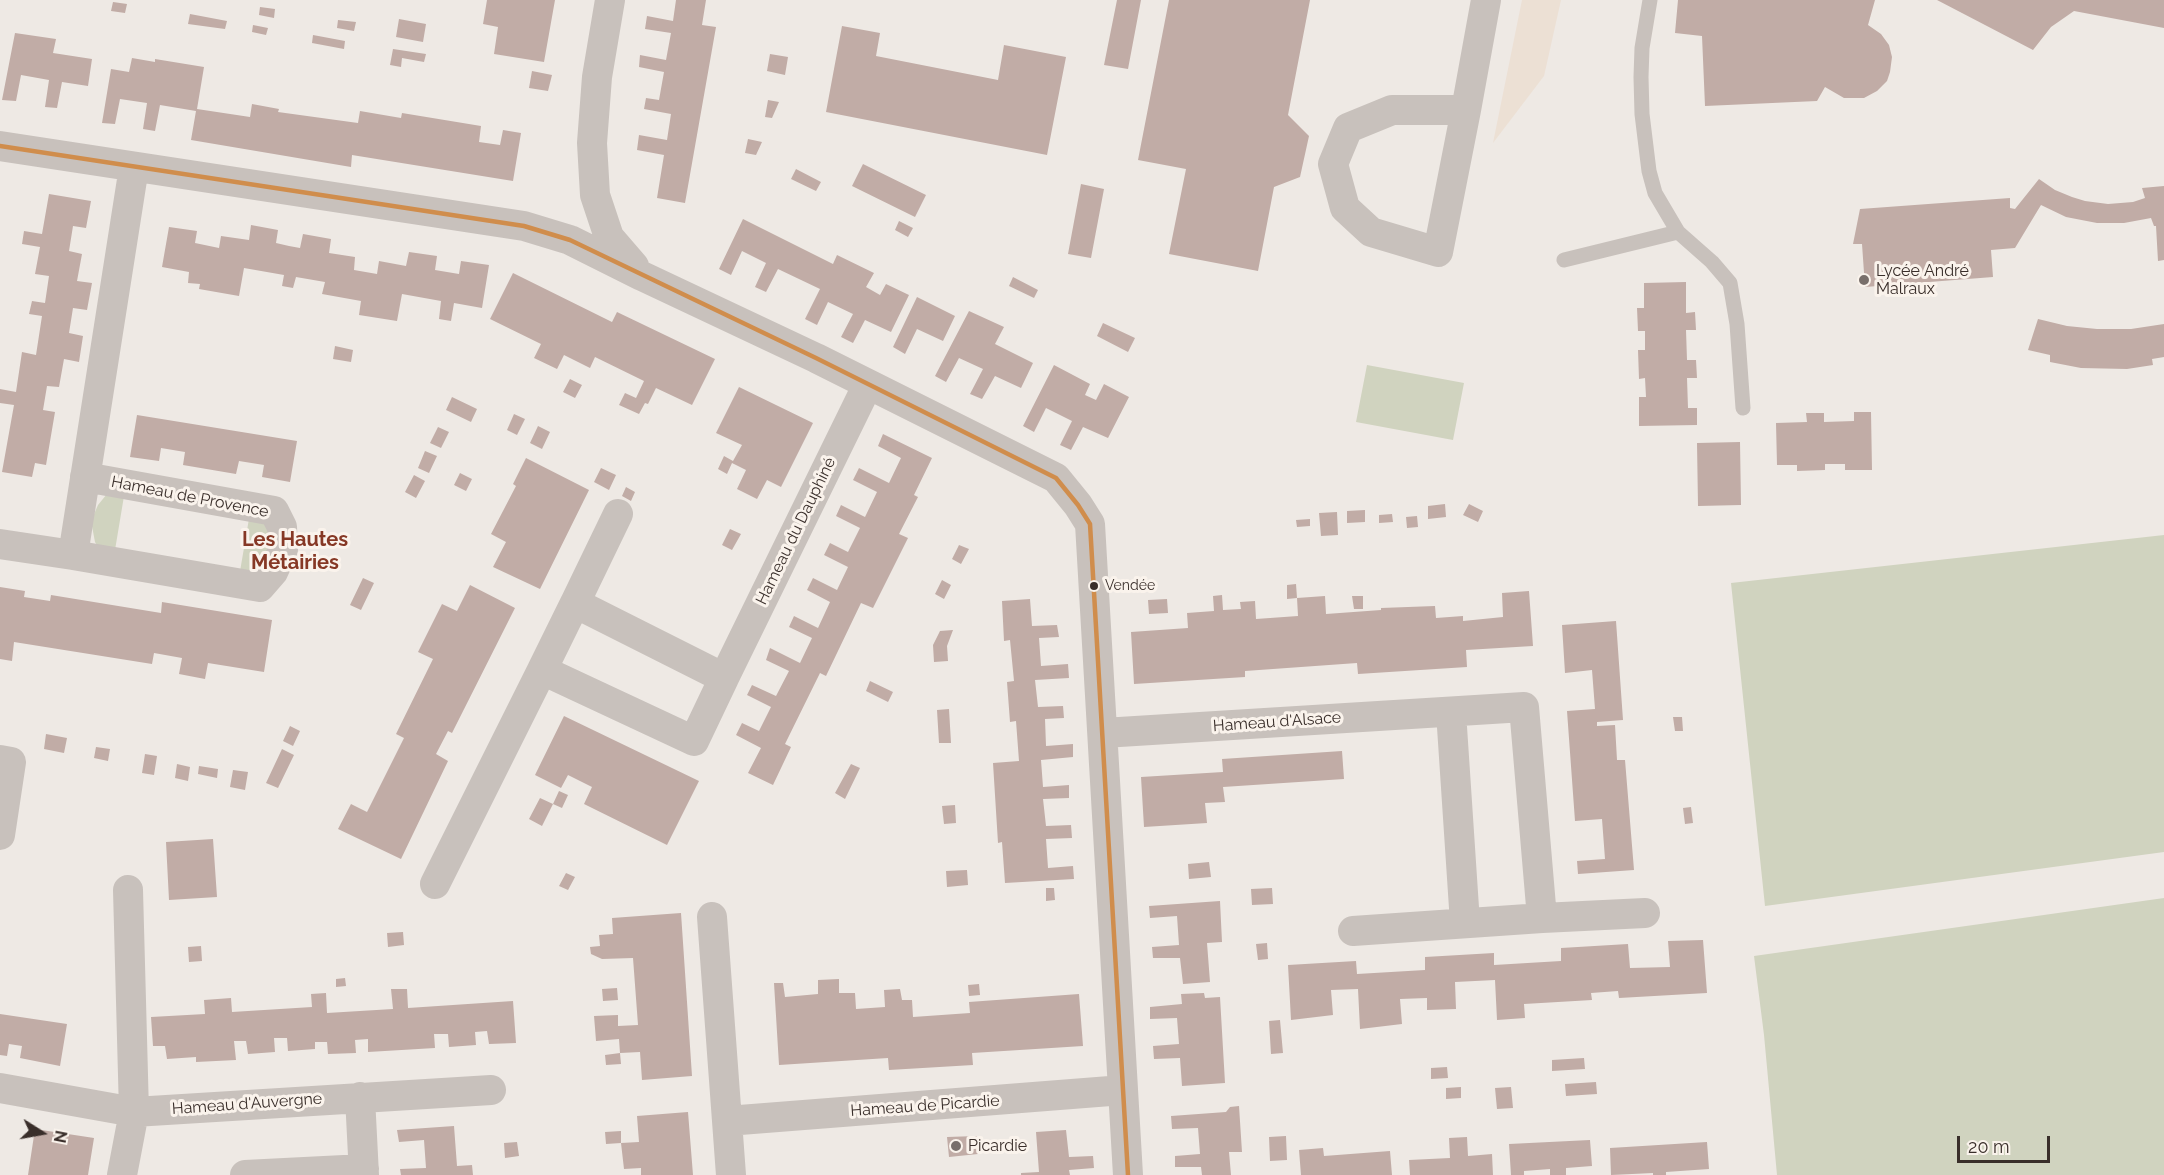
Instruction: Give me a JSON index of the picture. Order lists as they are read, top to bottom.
{
  "streets": {
    "street": [
      "Hameau de Provence",
      "Hameau du Dauphiné",
      "Hameau d'Alsace",
      "Hameau d'Auvergne",
      "Hameau de Picardie"
    ]
  },
  "districts": ["Les Hautes Métairies"],
  "places": ["Lycée André Malraux", "Vendée", "Picardie"],
  "scale_bar": "20 m",
  "north": "right"
}
